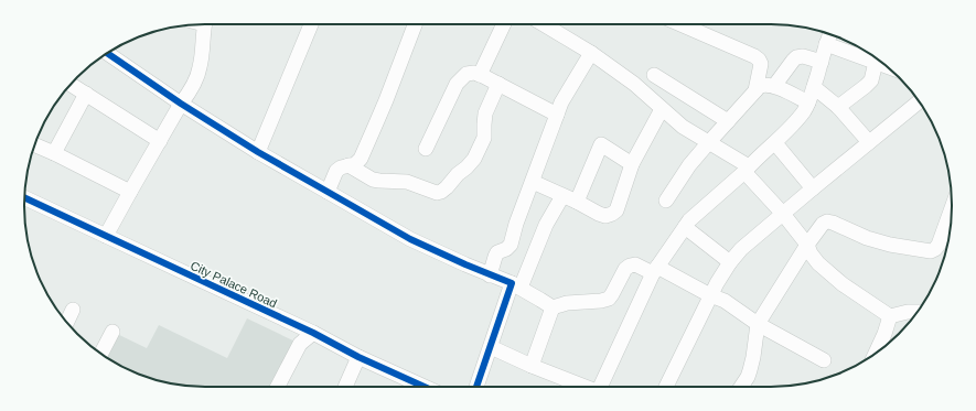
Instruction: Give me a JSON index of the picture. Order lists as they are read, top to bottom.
{
  "streets": {
    "street": ["City Palace Road"]
  }
}
